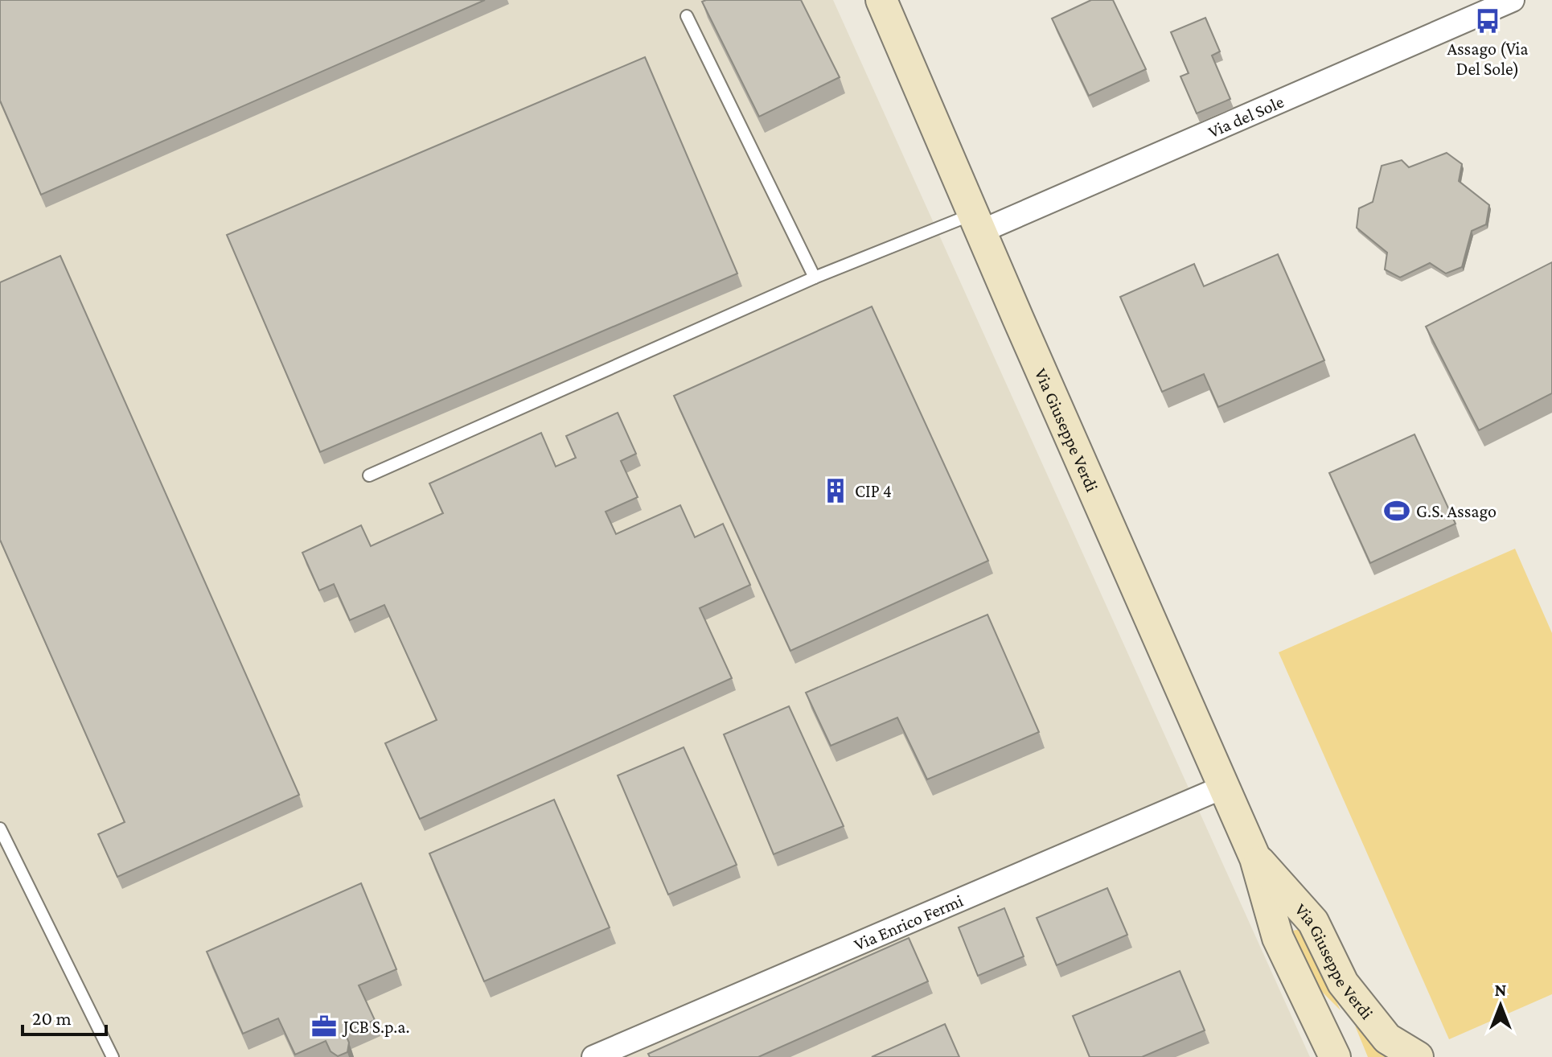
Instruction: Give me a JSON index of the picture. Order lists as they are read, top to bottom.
{
  "streets": {
    "main road": ["Via Giuseppe Verdi"],
    "street": ["Via del Sole", "Via Enrico Fermi"]
  },
  "crossings": [
    ["Via del Sole", "Via Giuseppe Verdi"],
    ["Via Giuseppe Verdi", "Via Enrico Fermi"]
  ],
  "places": {
    "bus stop": ["Assago (Via Del Sole)"],
    "building": ["CIP 4"],
    "sports": ["G.S. Assago"],
    "office": ["JCB S.p.a."]
  },
  "scale_bar": "20 m",
  "north": "top"
}
